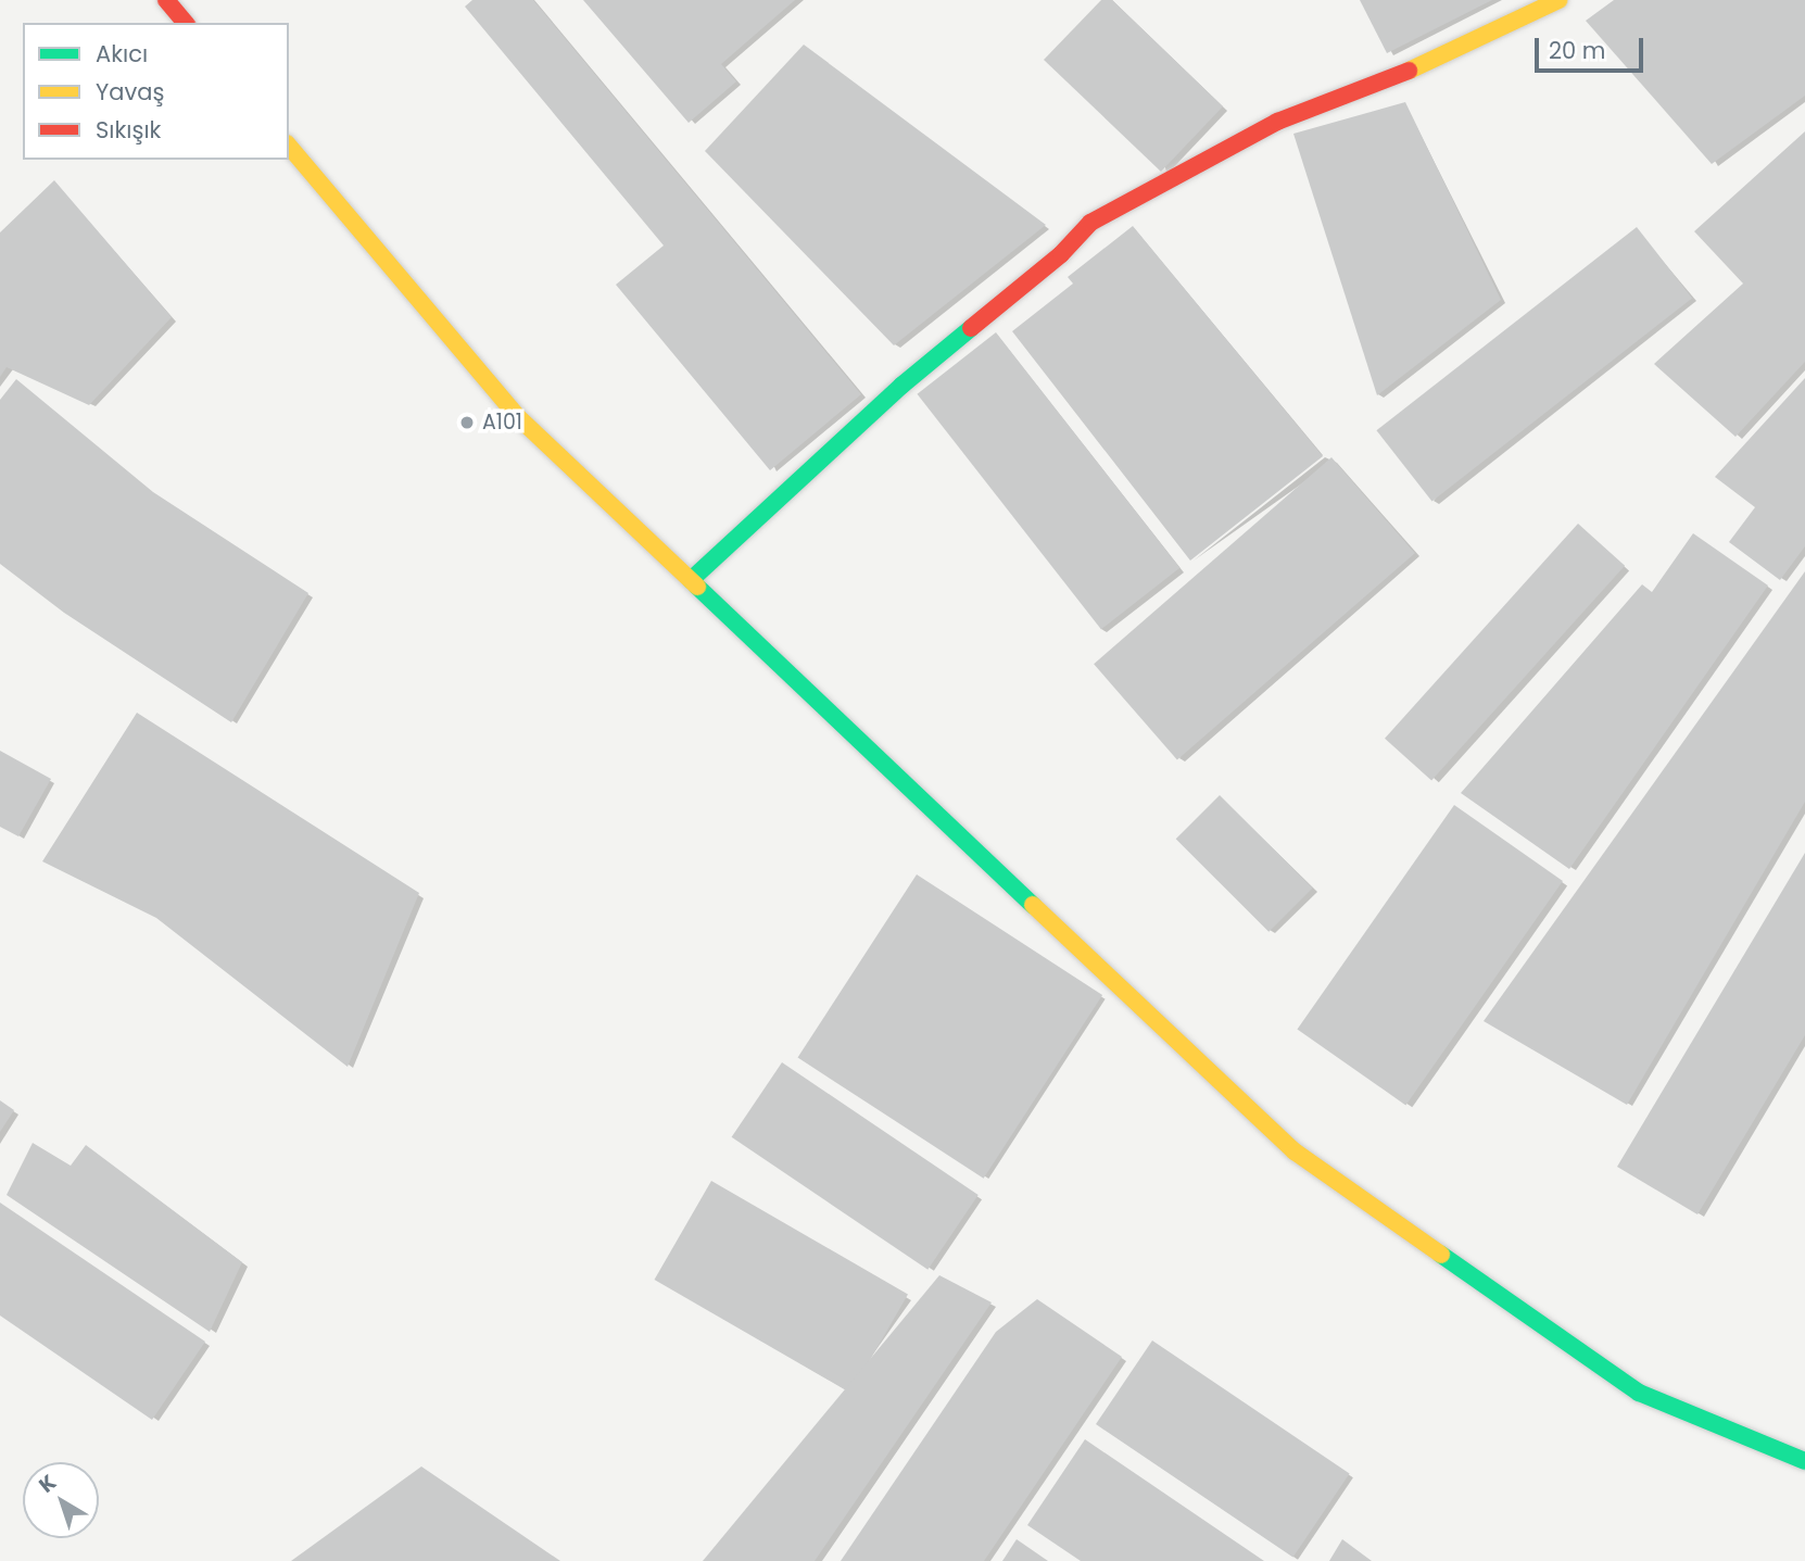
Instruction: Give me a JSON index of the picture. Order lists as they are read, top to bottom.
{
  "places": ["A101"],
  "legend": ["Akıcı", "Yavaş", "Sıkışık"],
  "scale_bar": "20 m",
  "north": "top left"
}
